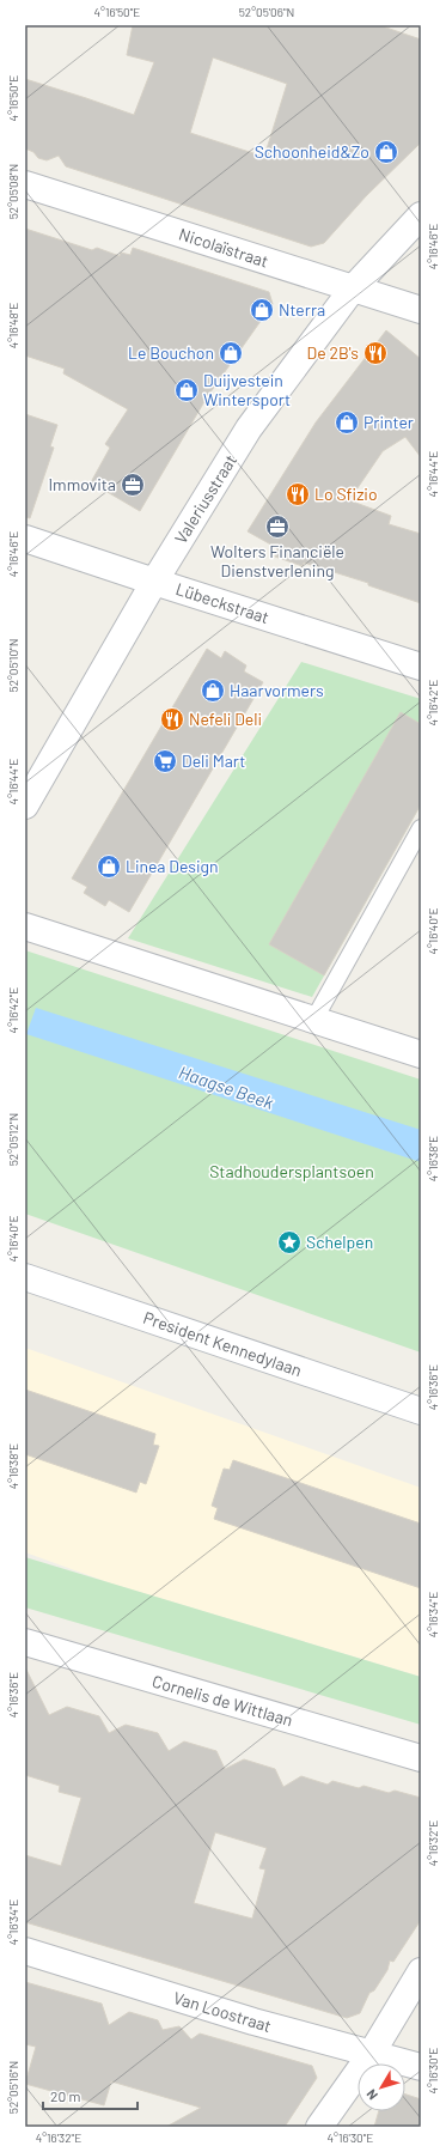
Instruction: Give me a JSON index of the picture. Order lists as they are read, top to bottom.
{
  "streets": {
    "street": [
      "Nicolaïstraat",
      "Valeriusstraat",
      "Lübeckstraat",
      "President Kennedylaan",
      "Cornelis de Wittlaan",
      "Van Loostraat"
    ]
  },
  "crossings": [
    ["Nicolaïstraat", "Valeriusstraat"],
    ["Valeriusstraat", "Lübeckstraat"]
  ],
  "water": ["Haagse Beek"],
  "parks": ["Stadhoudersplantsoen"],
  "places": {
    "shop": [
      "Schoonheid&Zo",
      "Nterra",
      "Le Bouchon",
      "Duijvestein Wintersport",
      "Printer",
      "Haarvormers",
      "Linea Design"
    ],
    "restaurant": ["De 2B's", "Lo Sfizio", "Nefeli Deli"],
    "office": ["Immovita", "Wolters Financiële Dienstverlening"],
    "supermarket": ["Deli Mart"],
    "place": ["Schelpen"]
  },
  "scale_bar": "20 m",
  "north": "bottom left",
  "coordinates": [
    "4°16'50\"E",
    "52°05'06\"N",
    "52°05'08\"N",
    "4°16'46\"E",
    "4°16'48\"E",
    "4°16'44\"E",
    "52°05'10\"N",
    "4°16'42\"E",
    "4°16'40\"E",
    "52°05'12\"N",
    "4°16'38\"E",
    "4°16'36\"E",
    "4°16'34\"E",
    "4°16'32\"E",
    "4°16'30\"E",
    "52°05'16\"N"
  ]
}
